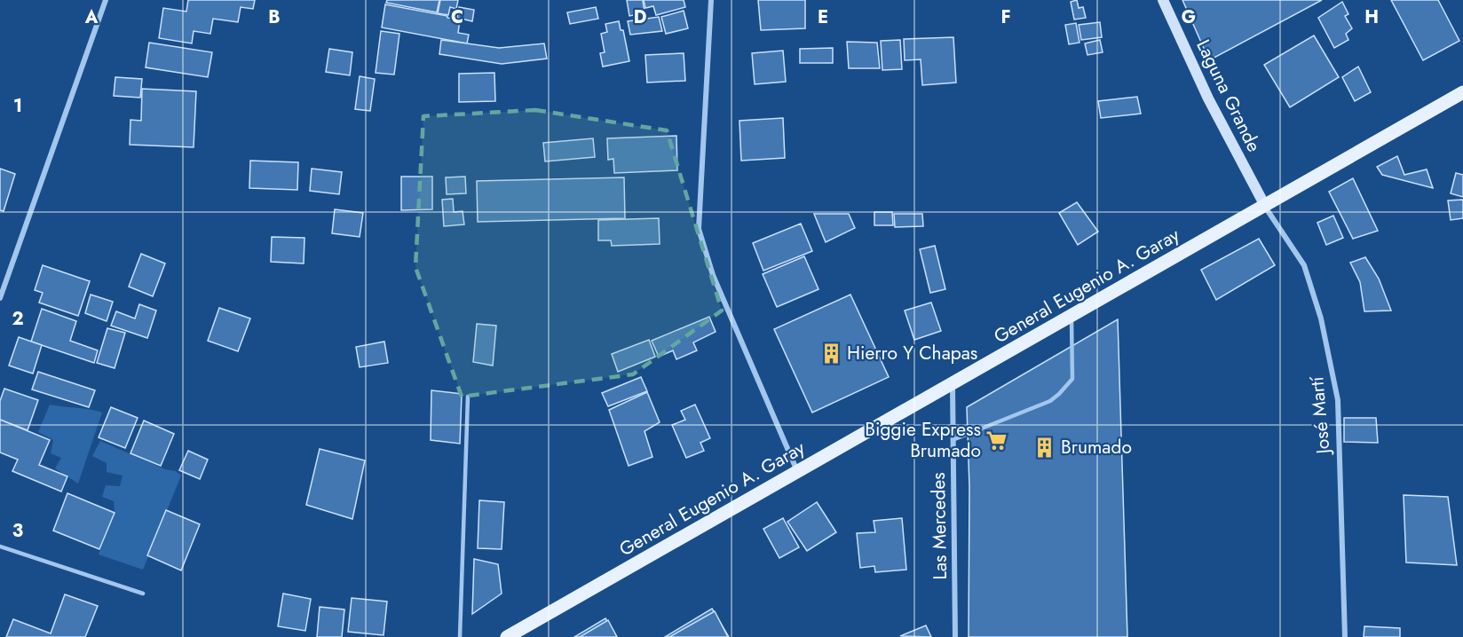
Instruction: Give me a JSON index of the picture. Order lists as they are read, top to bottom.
{
  "streets": {
    "main road": ["Laguna Grande", "General Eugenio A. Garay"],
    "street": ["José Martí", "Las Mercedes"]
  },
  "crossings": [
    ["Laguna Grande", "General Eugenio A. Garay"],
    ["Laguna Grande", "José Martí"],
    ["General Eugenio A. Garay", "José Martí"],
    ["General Eugenio A. Garay", "Las Mercedes"]
  ],
  "places": {
    "building": ["Hierro Y Chapas", "Brumado"],
    "supermarket": ["Biggie Express Brumado"]
  },
  "grid": {
    "columns": [
      "A",
      "B",
      "C",
      "D",
      "E",
      "F",
      "G",
      "H"
    ],
    "rows": ["1", "2", "3"]
  }
}
